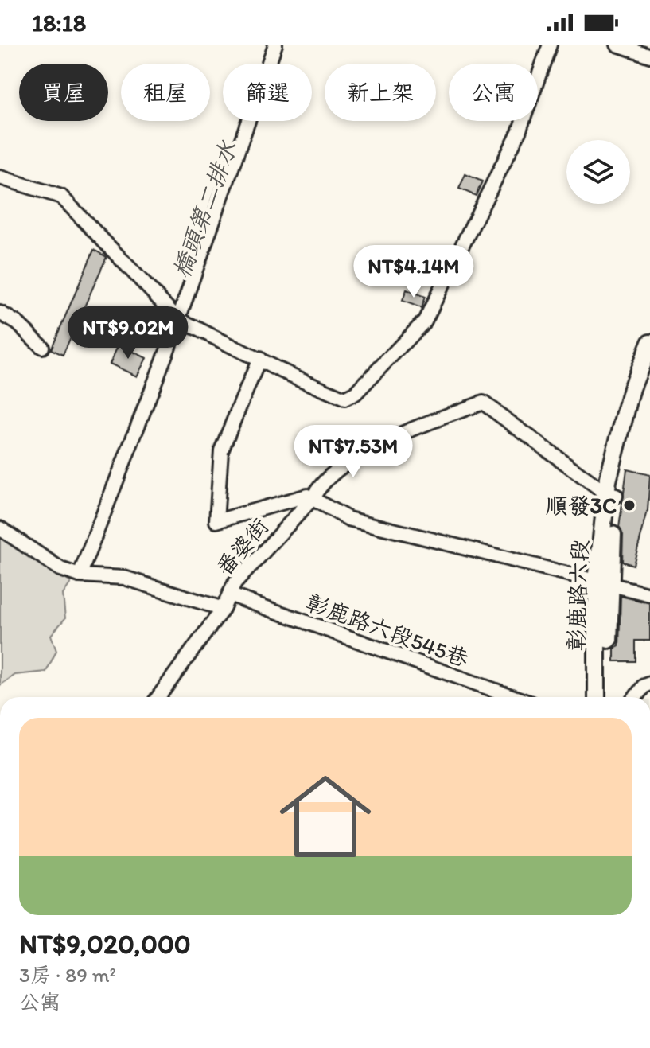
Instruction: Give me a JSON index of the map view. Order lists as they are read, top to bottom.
{
  "streets": {
    "main road": ["彰鹿路六段"],
    "street": ["番婆街", "彰鹿路六段545巷"]
  },
  "crossings": [
    ["番婆街", "彰鹿路六段"],
    ["番婆街", "彰鹿路六段545巷"]
  ],
  "water": ["橋頭第二排水"],
  "places": ["順發3C"],
  "page": {
    "status": "18:18",
    "chip": [
      "買屋",
      "租屋",
      "篩選",
      "新上架",
      "公寓"
    ],
    "price": ["NT$4.14M", "NT$9.02M", "NT$7.53M"],
    "list": [
      {
        "name": "NT$9,020,000",
        "note": "3房 · 89 m² · 公寓"
      }
    ]
  }
}
